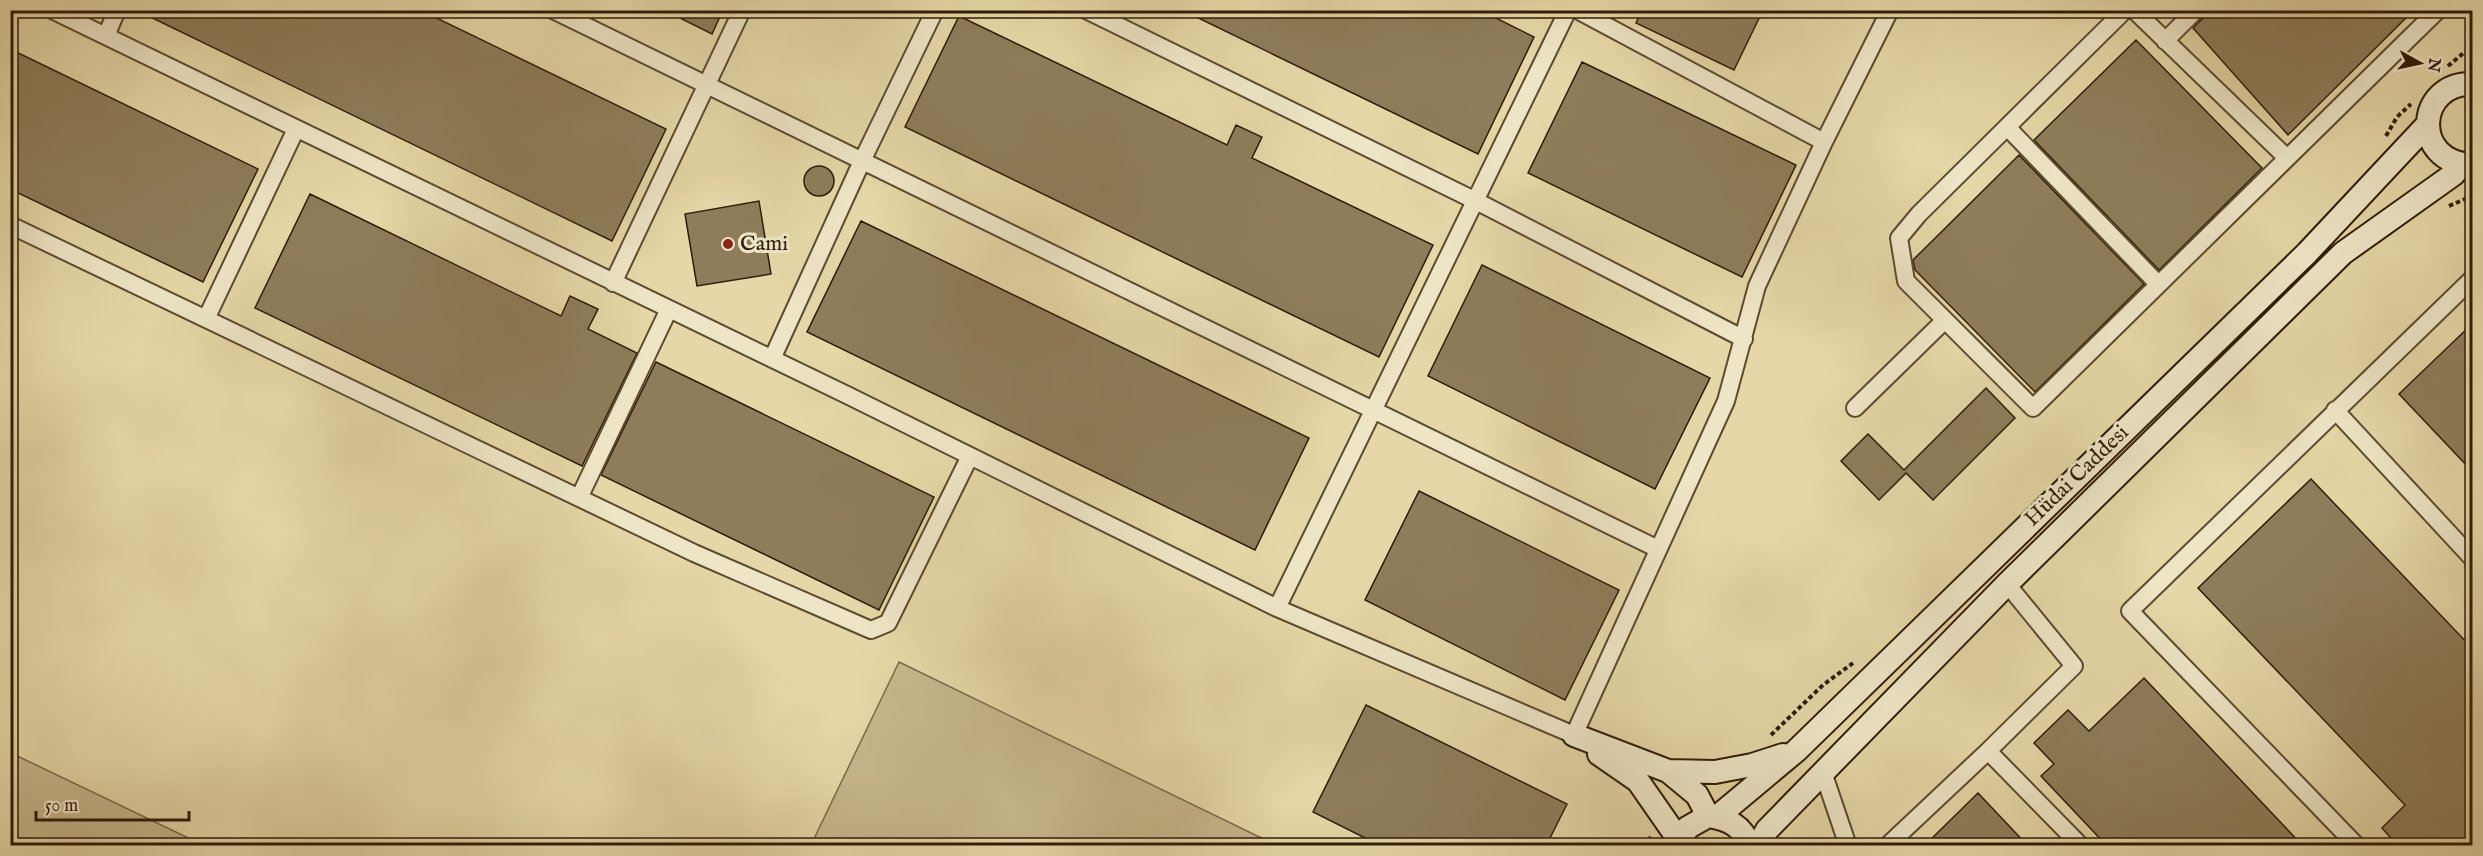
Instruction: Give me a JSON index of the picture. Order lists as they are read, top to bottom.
{
  "streets": {
    "street": ["Hüdai Caddesi"]
  },
  "places": ["Cami"],
  "scale_bar": "50 m",
  "north": "right"
}
